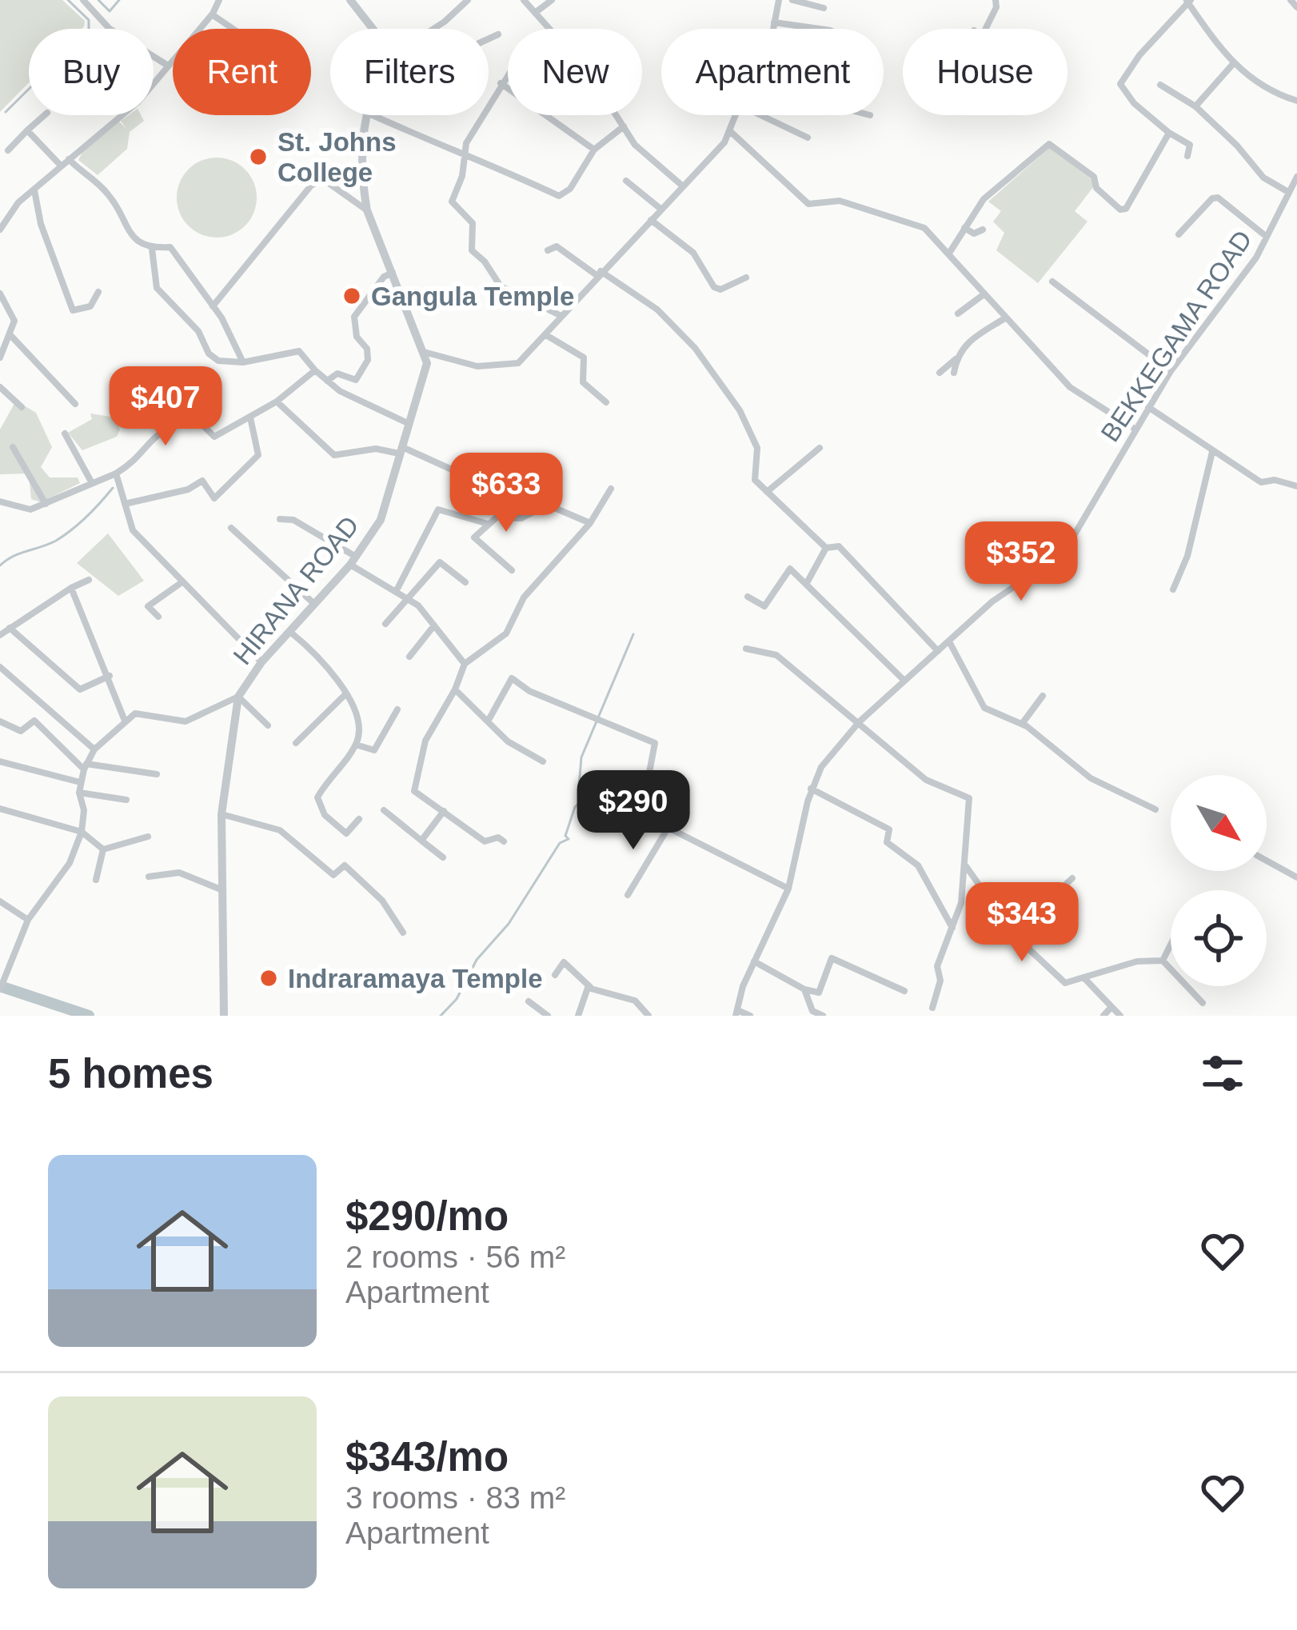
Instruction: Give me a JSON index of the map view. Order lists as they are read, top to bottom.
{
  "streets": {
    "street": ["BEKKEGAMA ROAD", "HIRANA ROAD"]
  },
  "places": ["St. Johns College", "Gangula Temple", "Indraramaya Temple"],
  "north": "bottom right",
  "page": {
    "chip": [
      "Buy",
      "Rent",
      "Filters",
      "New",
      "Apartment",
      "House"
    ],
    "price": [
      "$407",
      "$633",
      "$352",
      "$290",
      "$343"
    ],
    "heading": "5 homes",
    "list": [
      {
        "name": "$290/mo",
        "note": "2 rooms · 56 m² · Apartment"
      },
      {
        "name": "$343/mo",
        "note": "3 rooms · 83 m² · Apartment"
      }
    ]
  }
}
